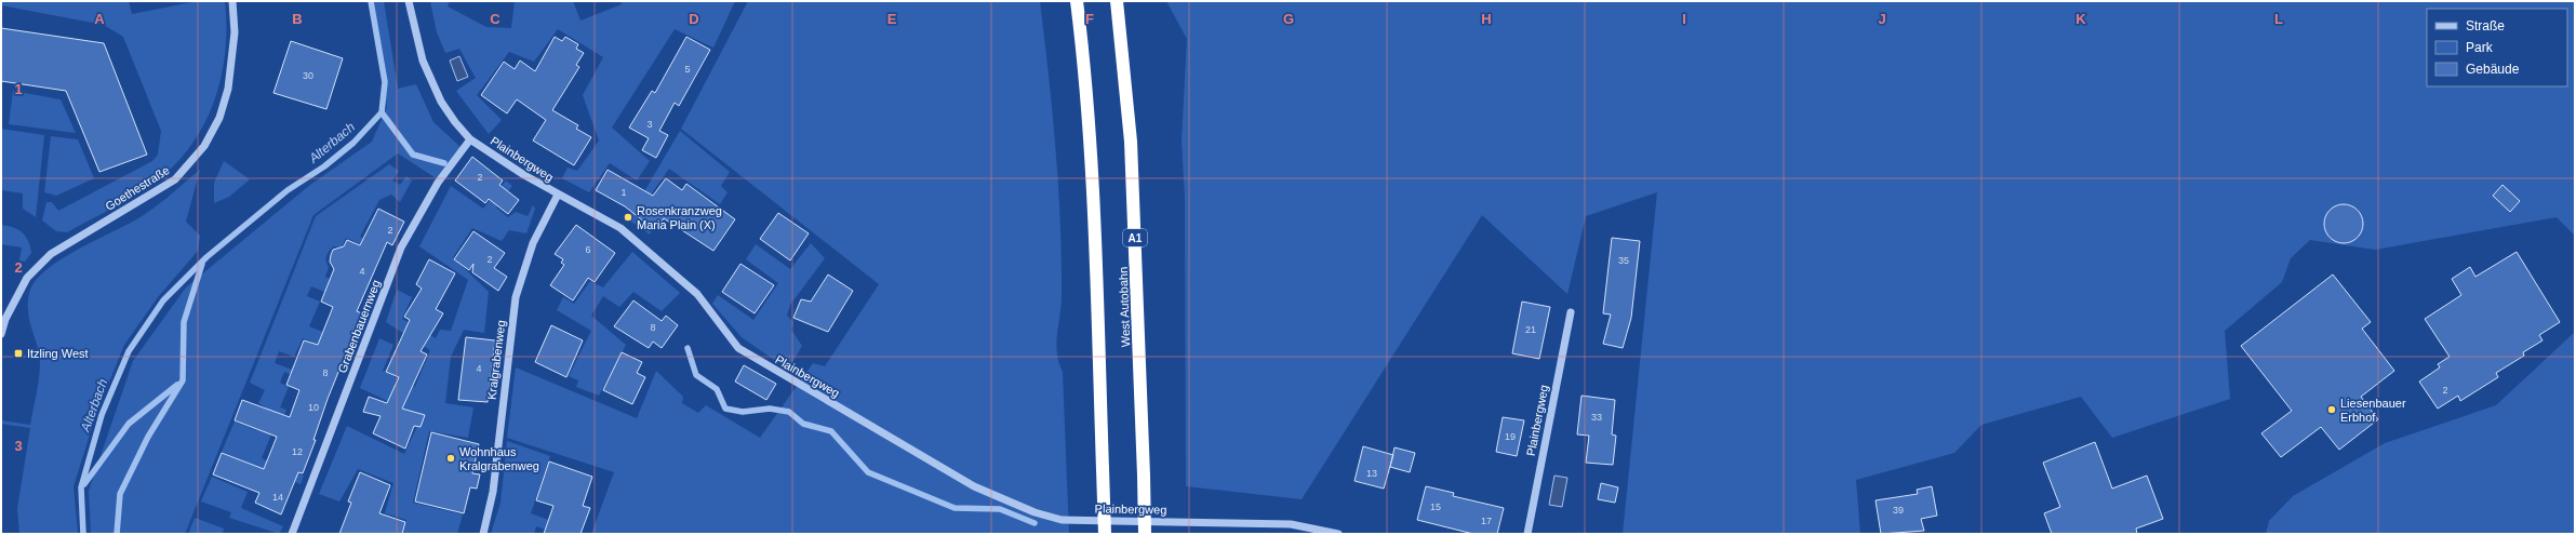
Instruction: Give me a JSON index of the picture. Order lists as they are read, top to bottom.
{
  "streets": {
    "highway": ["A1", "West Autobahn"],
    "street": [
      "Plainbergweg",
      "Goethestraße",
      "Grabenbauernweg",
      "Kralgrabenweg"
    ]
  },
  "crossings": [
    ["Plainbergweg", "Grabenbauernweg"],
    ["Plainbergweg", "Kralgrabenweg"]
  ],
  "water": ["Alterbach"],
  "places": {
    "other": ["Rosenkranzweg Maria Plain (X)", "Liesenbauer Erbhof", "Wohnhaus Kralgrabenweg"],
    "transit": ["Itzling West"]
  },
  "house_numbers": [
    "5",
    "30",
    "3",
    "2",
    "1",
    "2",
    "6",
    "2",
    "35",
    "4",
    "8",
    "21",
    "4",
    "8",
    "2",
    "10",
    "33",
    "19",
    "12",
    "13",
    "14",
    "15",
    "39",
    "17"
  ],
  "legend": ["Straße", "Park", "Gebäude"],
  "grid": {
    "columns": [
      "A",
      "B",
      "C",
      "D",
      "E",
      "F",
      "G",
      "H",
      "I",
      "J",
      "K",
      "L"
    ],
    "rows": ["1", "2", "3"]
  }
}
